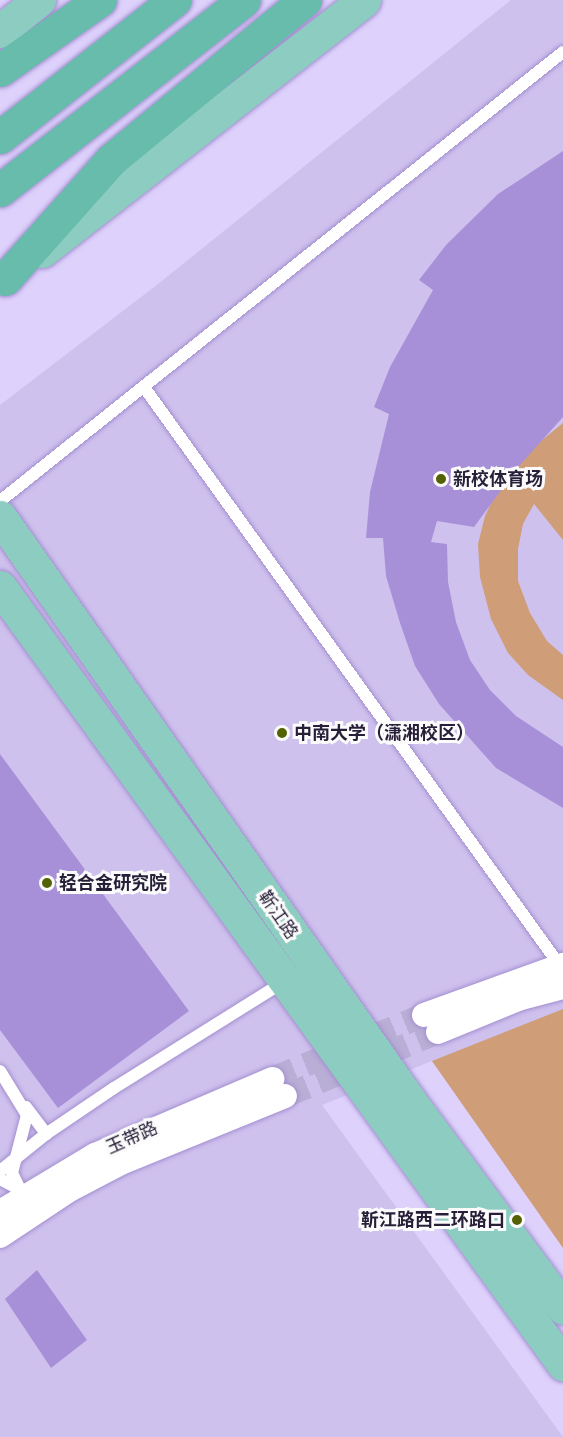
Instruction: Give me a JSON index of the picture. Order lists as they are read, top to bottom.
{
  "streets": {
    "main road": ["靳江路"]
  },
  "places": [
    "新校体育场",
    "中南大学（潇湘校区）",
    "轻合金研究院",
    "靳江路西二环路口"
  ]
}
